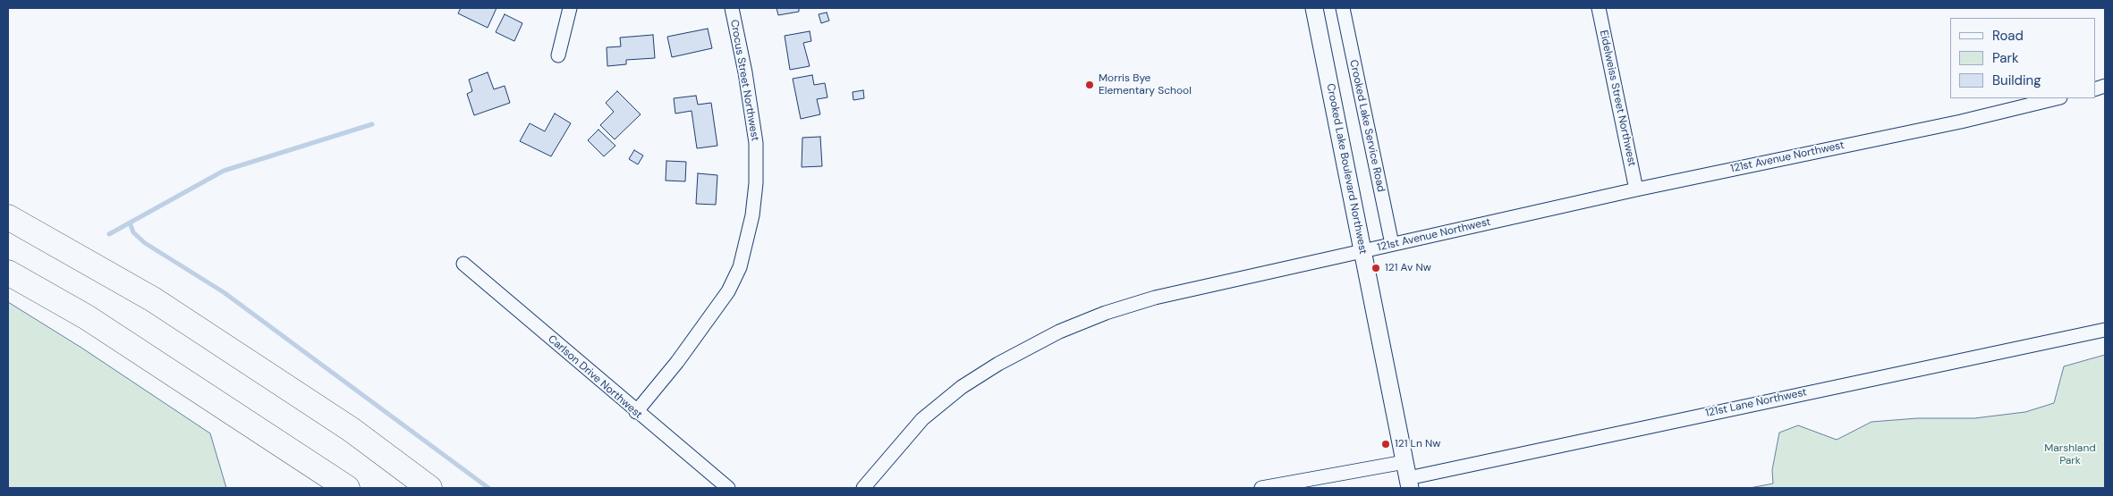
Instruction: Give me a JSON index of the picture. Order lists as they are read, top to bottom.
{
  "streets": {
    "street": [
      "Crocus Street Northwest",
      "Eidelweiss Street Northwest",
      "Crooked Lake Service Road",
      "121st Avenue Northwest",
      "Crooked Lake Boulevard Northwest",
      "Carlson Drive Northwest",
      "121st Lane Northwest"
    ]
  },
  "crossings": [
    ["Crocus Street Northwest", "Carlson Drive Northwest"],
    ["Eidelweiss Street Northwest", "121st Avenue Northwest"],
    ["Crooked Lake Service Road", "121st Avenue Northwest"],
    ["121st Avenue Northwest", "Crooked Lake Boulevard Northwest"],
    ["Crooked Lake Boulevard Northwest", "121st Lane Northwest"]
  ],
  "parks": ["Marshland Park"],
  "places": ["Morris Bye Elementary School", "121 Av Nw", "121 Ln Nw"],
  "legend": ["Road", "Park", "Building"]
}
